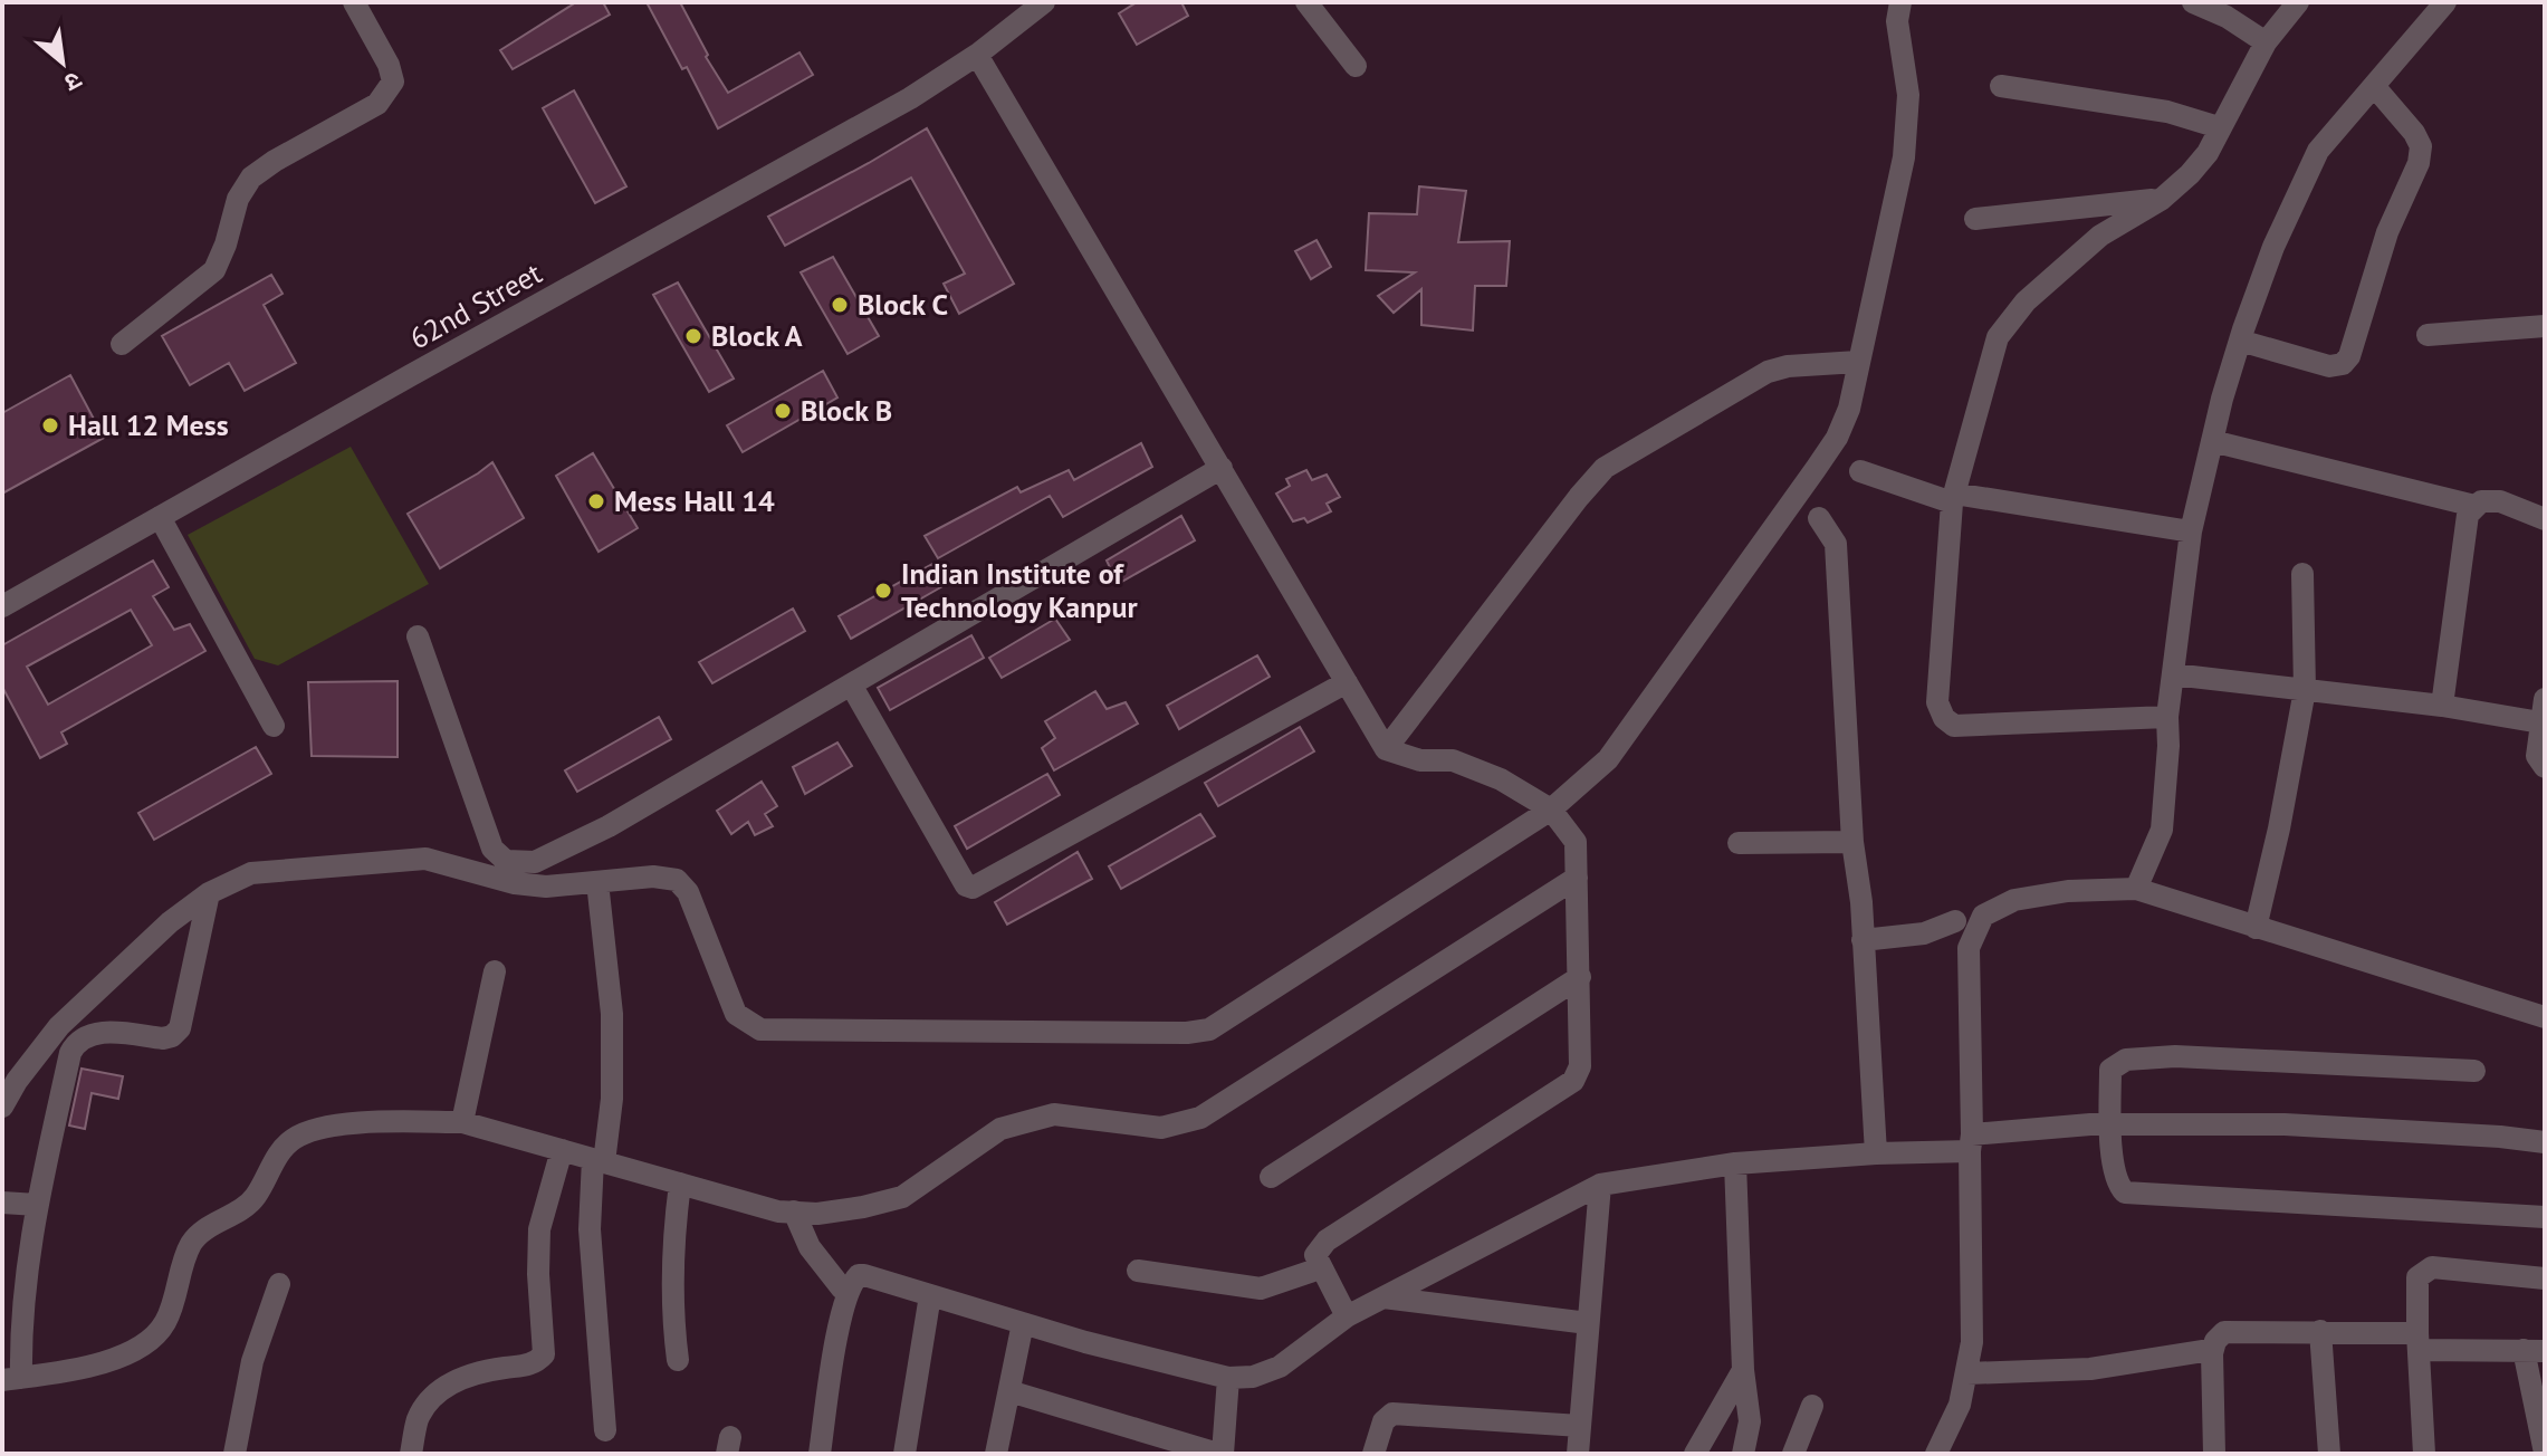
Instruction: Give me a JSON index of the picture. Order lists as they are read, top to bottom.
{
  "streets": {
    "street": ["62nd Street"]
  },
  "places": [
    "Block C",
    "Block A",
    "Block B",
    "Hall 12 Mess",
    "Mess Hall 14",
    "Indian Institute of Technology Kanpur"
  ],
  "north": "bottom right"
}
